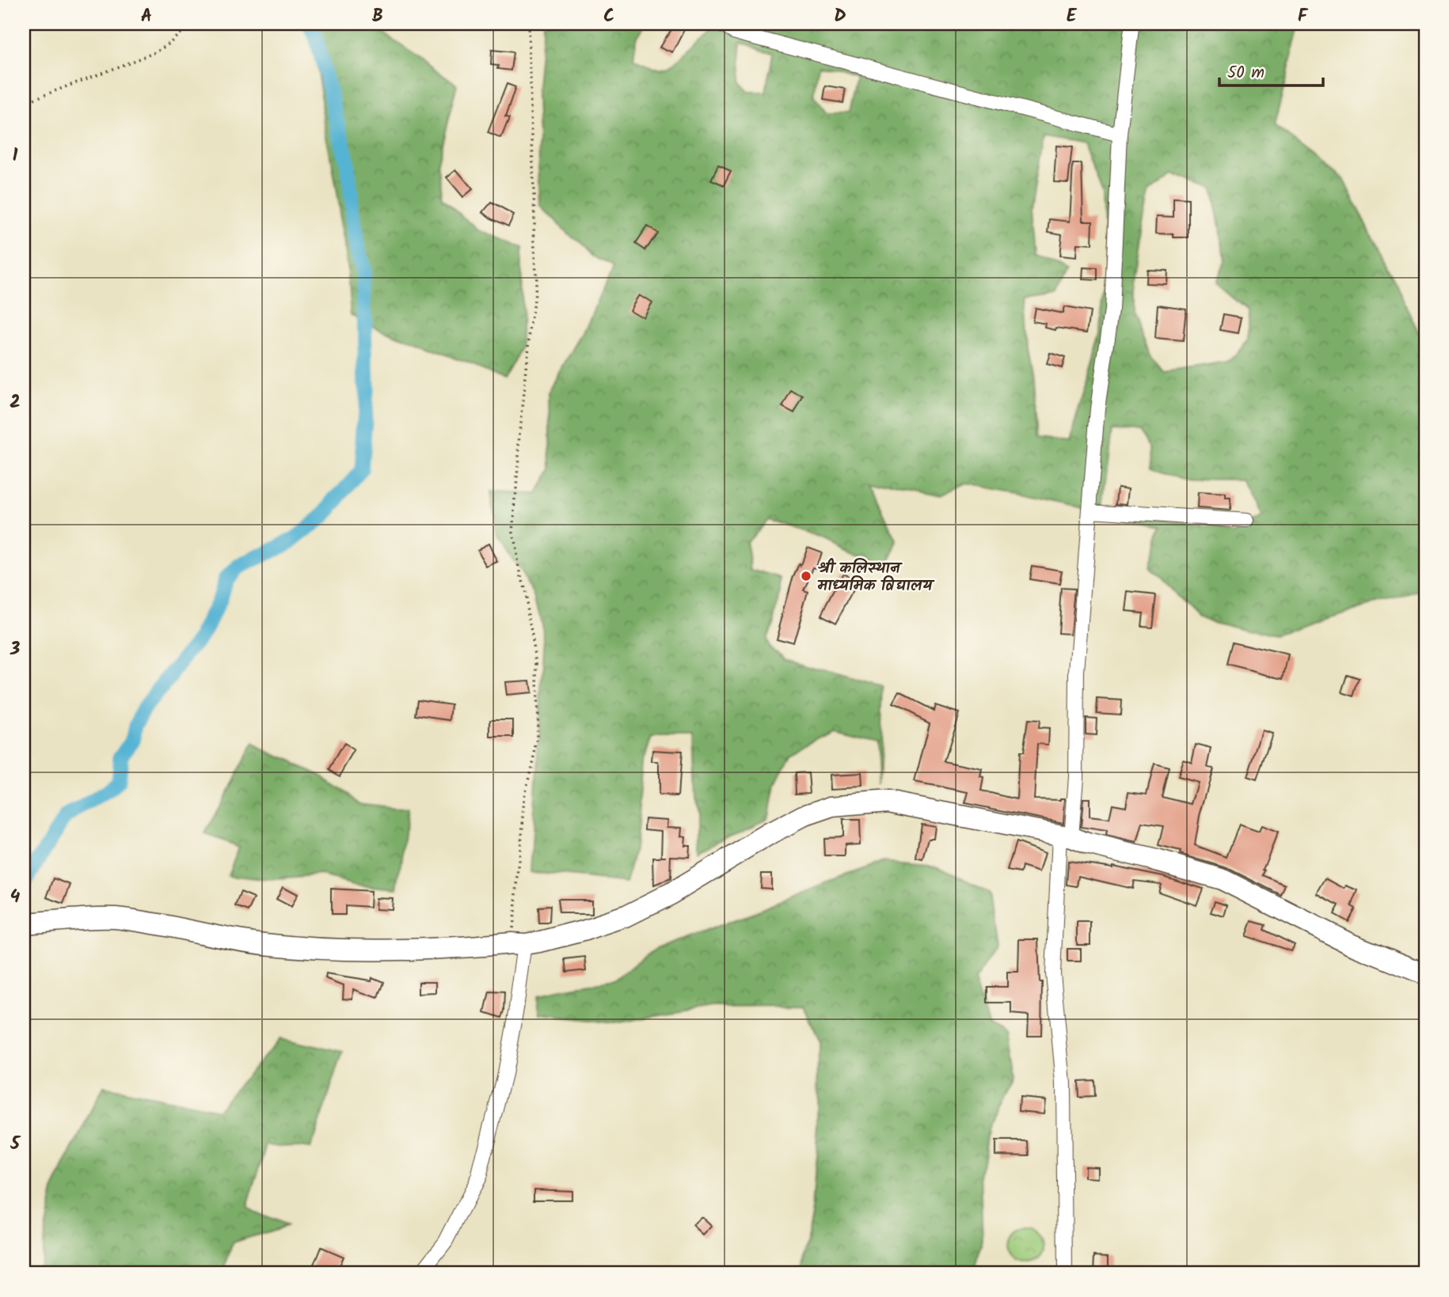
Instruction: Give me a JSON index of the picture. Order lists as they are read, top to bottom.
{
  "places": ["श्री कलिस्थान माध्यमिक विद्यालय"],
  "scale_bar": "50 m",
  "grid": {
    "columns": [
      "A",
      "B",
      "C",
      "D",
      "E",
      "F"
    ],
    "rows": [
      "1",
      "2",
      "3",
      "4",
      "5"
    ]
  }
}
